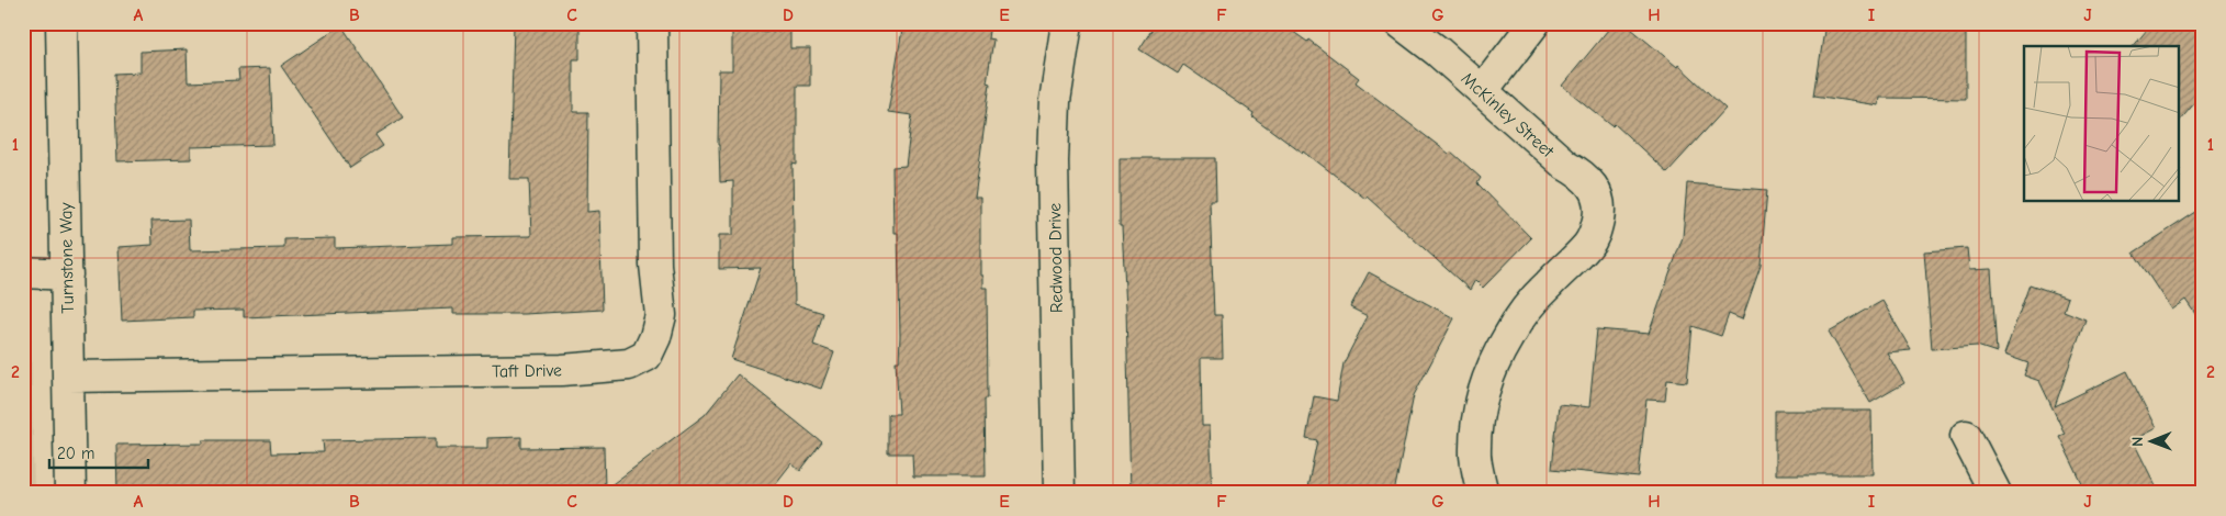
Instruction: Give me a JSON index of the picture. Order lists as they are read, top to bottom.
{
  "streets": {
    "street": [
      "McKinley Street",
      "Turnstone Way",
      "Redwood Drive",
      "Taft Drive"
    ]
  },
  "crossings": [
    ["Turnstone Way", "Taft Drive"]
  ],
  "scale_bar": "20 m",
  "north": "left",
  "grid": {
    "columns": [
      "A",
      "B",
      "C",
      "D",
      "E",
      "F",
      "G",
      "H",
      "I",
      "J"
    ],
    "rows": ["1", "2"]
  }
}
